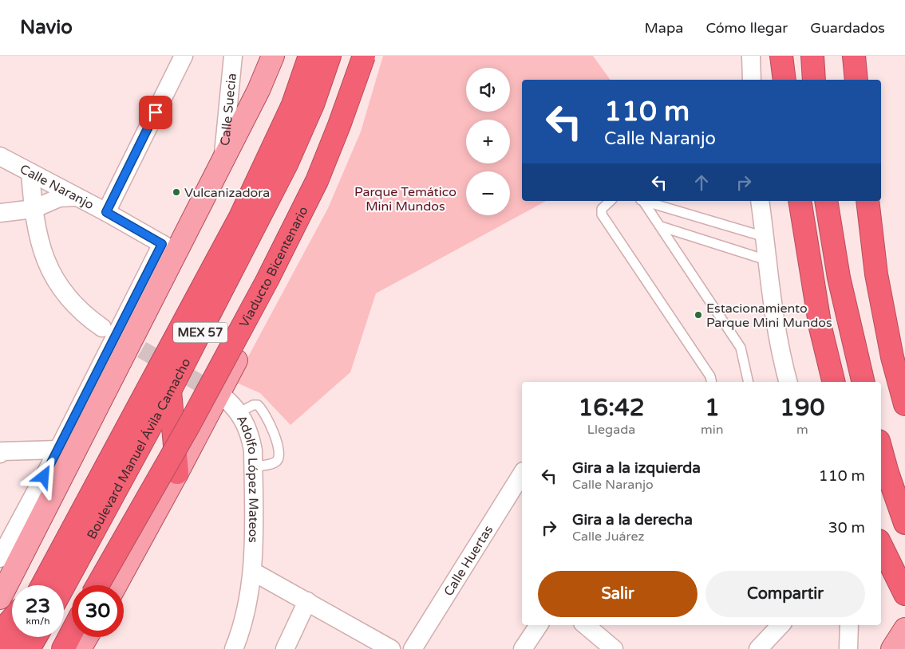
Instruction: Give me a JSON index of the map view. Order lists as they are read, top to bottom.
{
  "streets": {
    "highway": ["Viaducto Bicentenario", "MEX 57", "Boulevard Manuel Ávila Camacho"],
    "street": [
      "Calle Suecia",
      "Calle Naranjo",
      "Adolfo López Mateos",
      "Calle Huertas"
    ]
  },
  "parks": ["Parque Temático Mini Mundos"],
  "places": ["Vulcanizadora", "Estacionamiento Parque Mini Mundos"],
  "page": {
    "header": "Navio",
    "nav": ["Mapa", "Cómo llegar", "Guardados"],
    "map_buttons": ["+", "−"],
    "turn": ["110 m", "Calle Naranjo"],
    "eta": [
      "16:42",
      "Llegada",
      "1",
      "min",
      "190",
      "m"
    ],
    "list": [
      {
        "name": "Gira a la izquierda",
        "note": "Calle Naranjo",
        "value": "110 m"
      },
      {
        "name": "Gira a la derecha",
        "note": "Calle Juárez",
        "value": "30 m"
      }
    ],
    "buttons": ["Salir", "Compartir"],
    "speed": "23 km/h",
    "limit": "30"
  }
}
